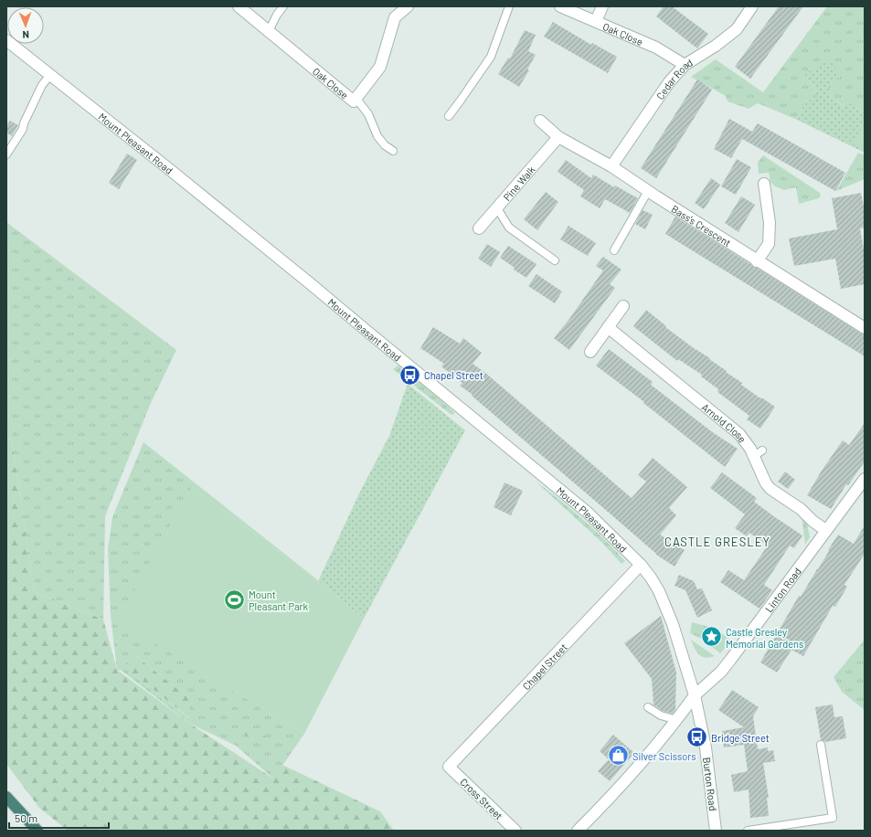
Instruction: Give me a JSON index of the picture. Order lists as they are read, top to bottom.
{
  "streets": {
    "street": [
      "Oak Close",
      "Cedar Road",
      "Mount Pleasant Road",
      "Pine Walk",
      "Bass's Crescent",
      "Arnold Close",
      "Linton Road",
      "Chapel Street",
      "Burton Road",
      "Cross Street"
    ]
  },
  "crossings": [
    ["Oak Close", "Cedar Road"],
    ["Cedar Road", "Bass's Crescent"],
    ["Mount Pleasant Road", "Linton Road"],
    ["Mount Pleasant Road", "Chapel Street"],
    ["Mount Pleasant Road", "Burton Road"],
    ["Pine Walk", "Bass's Crescent"],
    ["Arnold Close", "Linton Road"],
    ["Linton Road", "Burton Road"],
    ["Chapel Street", "Cross Street"]
  ],
  "districts": ["CASTLE GRESLEY"],
  "places": {
    "bus stop": ["Chapel Street", "Bridge Street"],
    "sports": ["Mount Pleasant Park"],
    "place": ["Castle Gresley Memorial Gardens"],
    "shop": ["Silver Scissors"]
  },
  "scale_bar": "50 m",
  "north": "bottom"
}
